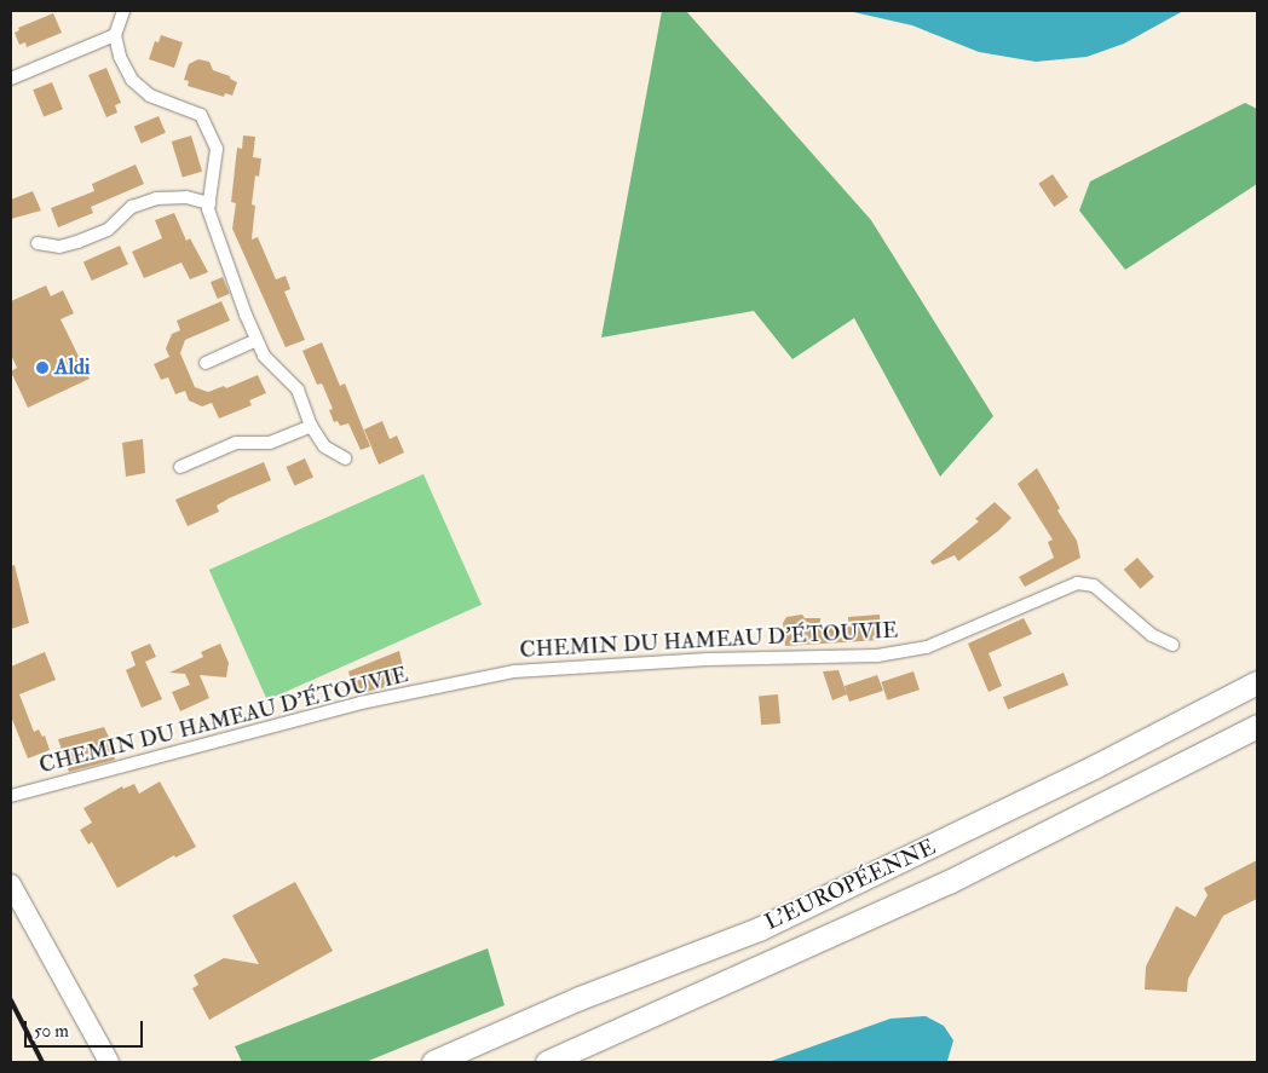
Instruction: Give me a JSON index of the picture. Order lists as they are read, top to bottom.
{
  "streets": {
    "highway": ["L'EUROPÉENNE"],
    "street": ["CHEMIN DU HAMEAU D'ÉTOUVIE"]
  },
  "places": ["Aldi"],
  "scale_bar": "50 m"
}
